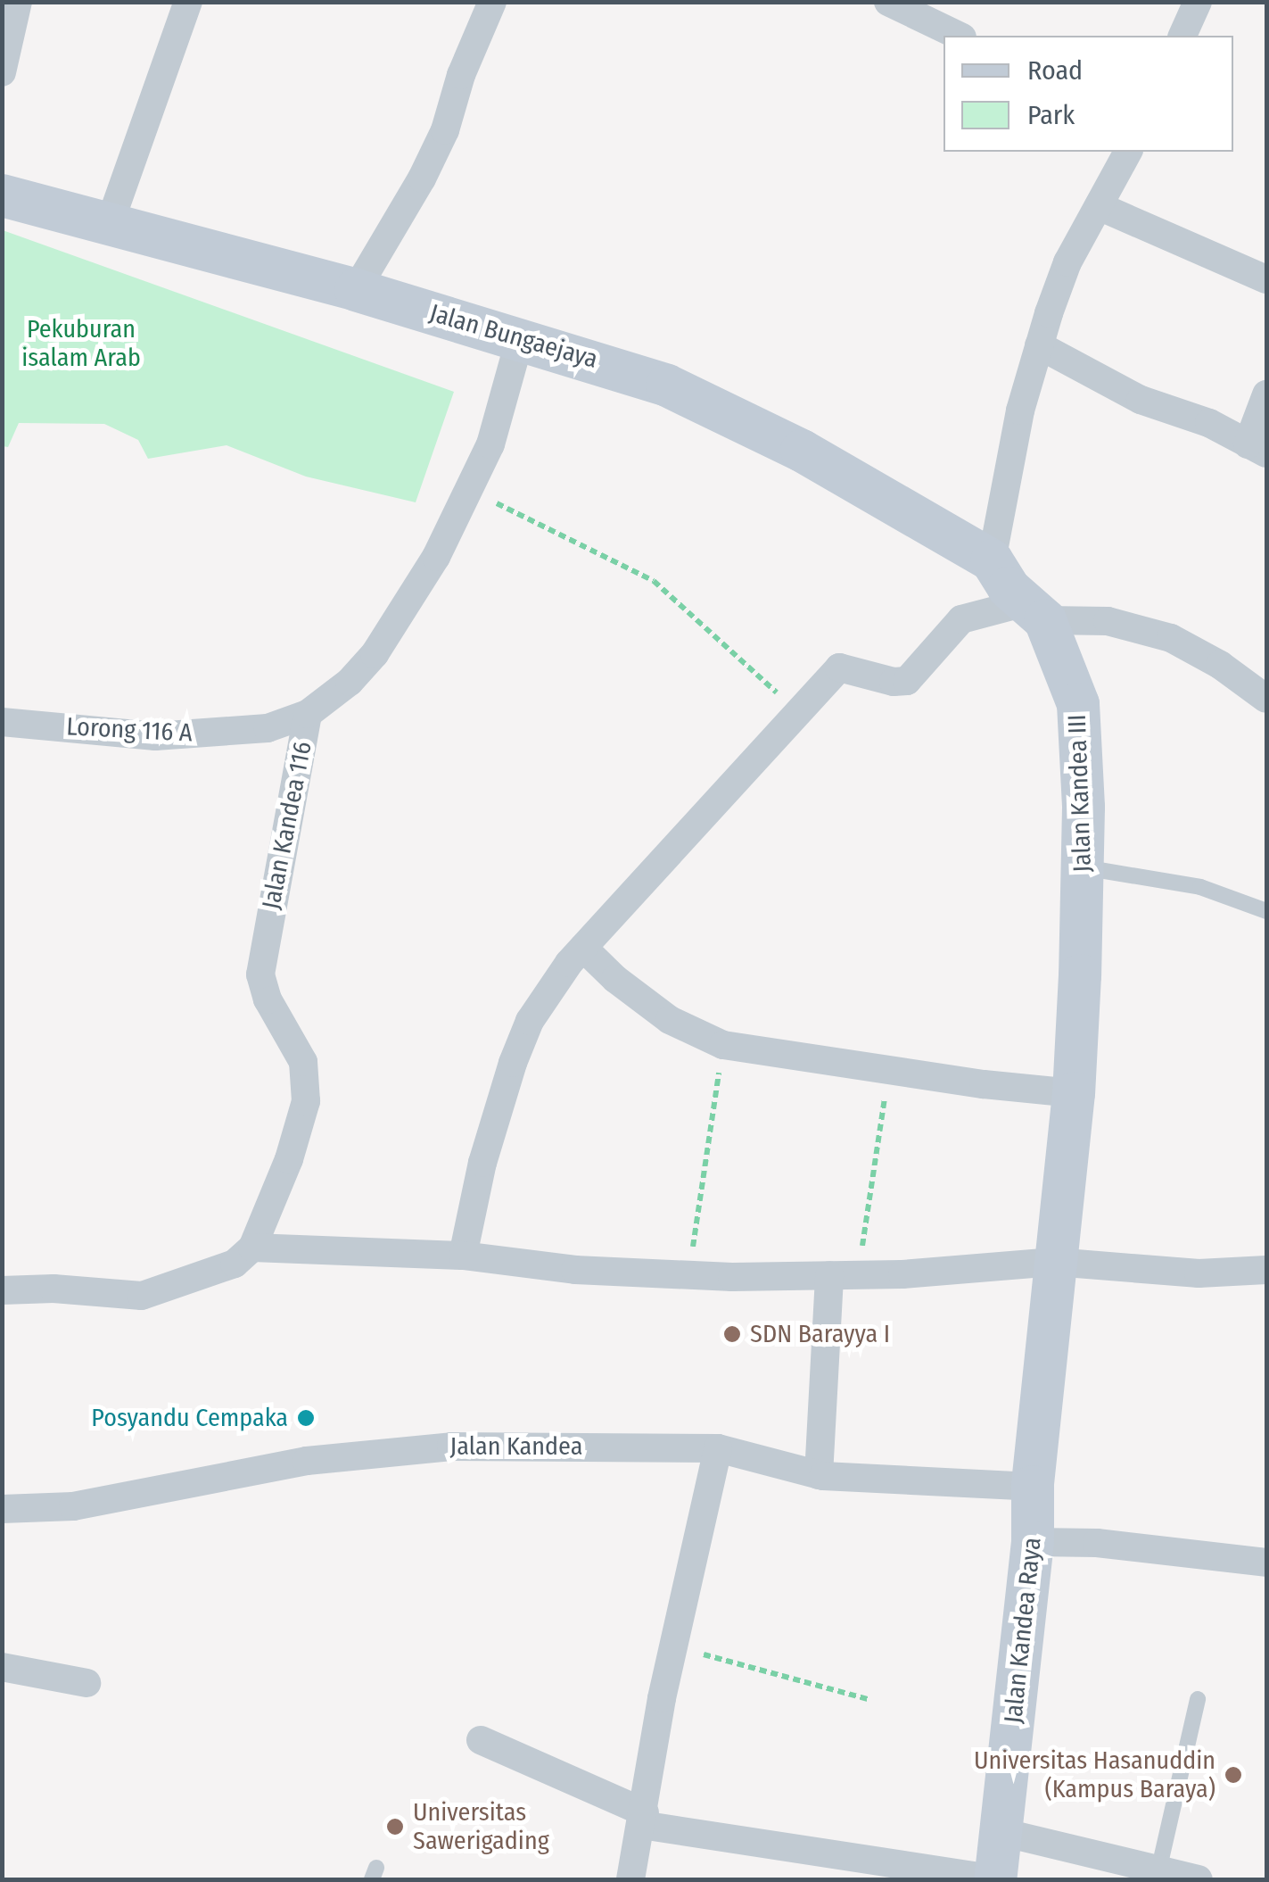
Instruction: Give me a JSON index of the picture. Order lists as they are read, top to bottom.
{
  "streets": {
    "street": [
      "Jalan Bungaejaya",
      "Lorong 116 A",
      "Jalan Kandea III",
      "Jalan Kandea 116",
      "Jalan Kandea",
      "Jalan Kandea Raya"
    ]
  },
  "crossings": [
    ["Jalan Bungaejaya", "Jalan Kandea III"],
    ["Jalan Bungaejaya", "Jalan Kandea 116"],
    ["Lorong 116 A", "Jalan Kandea 116"],
    ["Jalan Kandea III", "Jalan Kandea"],
    ["Jalan Kandea III", "Jalan Kandea Raya"],
    ["Jalan Kandea", "Jalan Kandea Raya"]
  ],
  "parks": ["Pekuburan isalam Arab"],
  "places": [
    "SDN Barayya I",
    "Posyandu Cempaka",
    "Universitas Hasanuddin (Kampus Baraya)",
    "Universitas Sawerigading"
  ],
  "legend": ["Road", "Park"]
}
